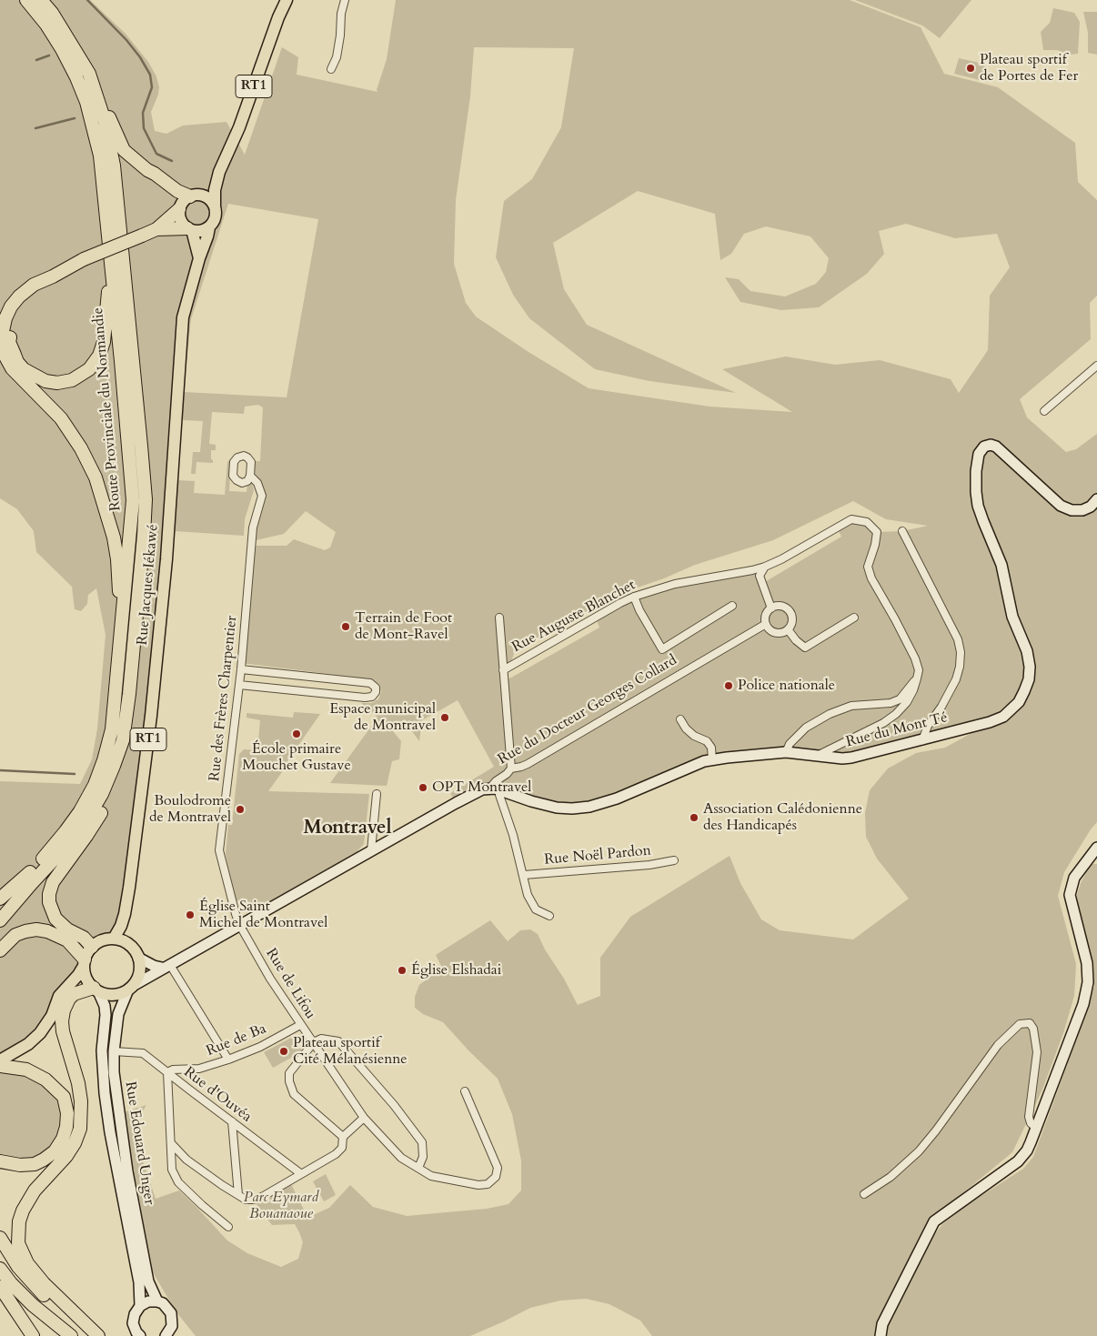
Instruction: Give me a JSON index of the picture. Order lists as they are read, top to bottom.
{
  "streets": {
    "highway": ["Route Provinciale du Normandie"],
    "main road": ["RT1", "Rue Jacques Iékawé"],
    "street": [
      "Rue Auguste Blanchet",
      "Rue des Frères Charpentier",
      "Rue du Docteur Georges Collard",
      "Rue du Mont Té",
      "Rue Noël Pardon",
      "Rue de Lifou",
      "Rue de Ba",
      "Rue d'Ouvéa",
      "Rue Edouard Unger"
    ]
  },
  "crossings": [
    ["RT1", "Rue Jacques Iékawé"],
    ["Rue Jacques Iékawé", "Rue du Docteur Georges Collard"],
    ["Rue Jacques Iékawé", "Rue Edouard Unger"],
    ["Rue Auguste Blanchet", "Rue du Docteur Georges Collard"],
    ["Rue des Frères Charpentier", "Rue du Docteur Georges Collard"],
    ["Rue des Frères Charpentier", "Rue de Lifou"],
    ["Rue du Docteur Georges Collard", "Rue du Mont Té"],
    ["Rue du Docteur Georges Collard", "Rue de Lifou"],
    ["Rue du Docteur Georges Collard", "Rue Edouard Unger"],
    ["Rue de Lifou", "Rue de Ba"],
    ["Rue de Ba", "Rue d'Ouvéa"],
    ["Rue d'Ouvéa", "Rue Edouard Unger"]
  ],
  "districts": ["Montravel"],
  "parks": ["Parc Eymard Bouanaoue"],
  "places": [
    "Plateau sportif de Portes de Fer",
    "Terrain de Foot de Mont-Ravel",
    "Police nationale",
    "Espace municipal de Montravel",
    "École primaire Mouchet Gustave",
    "OPT Montravel",
    "Boulodrome de Montravel",
    "Association Calédonienne des Handicapés",
    "Église Saint Michel de Montravel",
    "Église Elshadai",
    "Plateau sportif Cité Mélanésienne"
  ]
}
